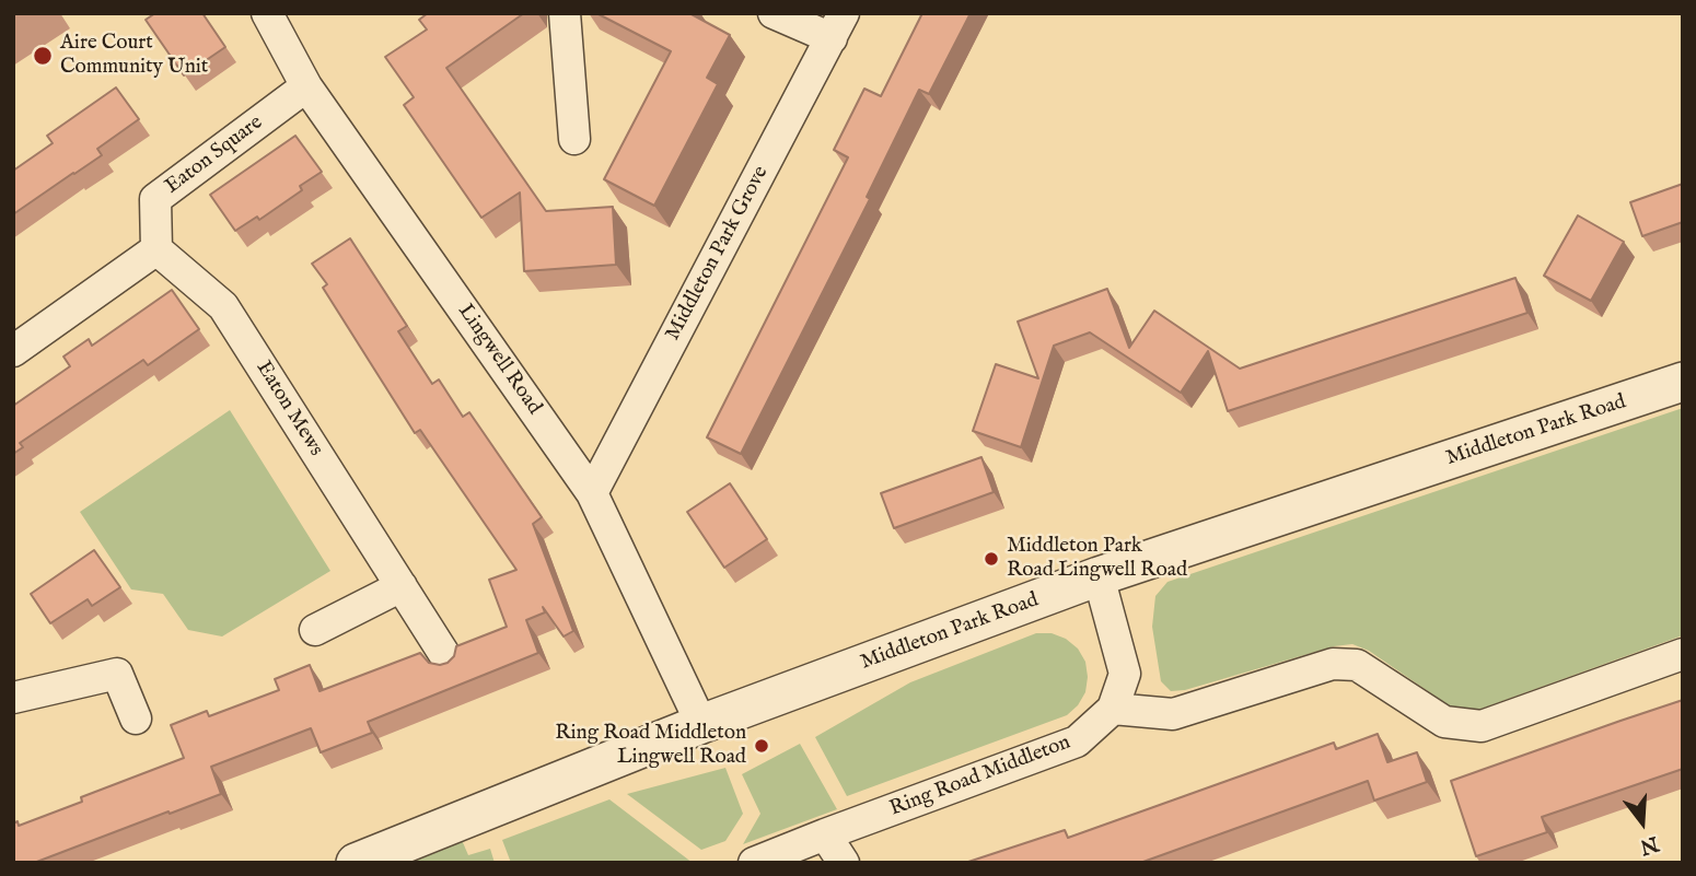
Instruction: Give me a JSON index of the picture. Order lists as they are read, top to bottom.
{
  "streets": {
    "street": [
      "Eaton Square",
      "Middleton Park Grove",
      "Lingwell Road",
      "Eaton Mews",
      "Middleton Park Road",
      "Ring Road Middleton"
    ]
  },
  "crossings": [
    ["Eaton Square", "Lingwell Road"],
    ["Eaton Square", "Eaton Mews"],
    ["Middleton Park Grove", "Lingwell Road"],
    ["Lingwell Road", "Middleton Park Road"],
    ["Middleton Park Road", "Ring Road Middleton"]
  ],
  "places": ["Aire Court Community Unit", "Middleton Park Road Lingwell Road", "Ring Road Middleton Lingwell Road"],
  "north": "bottom"
}
